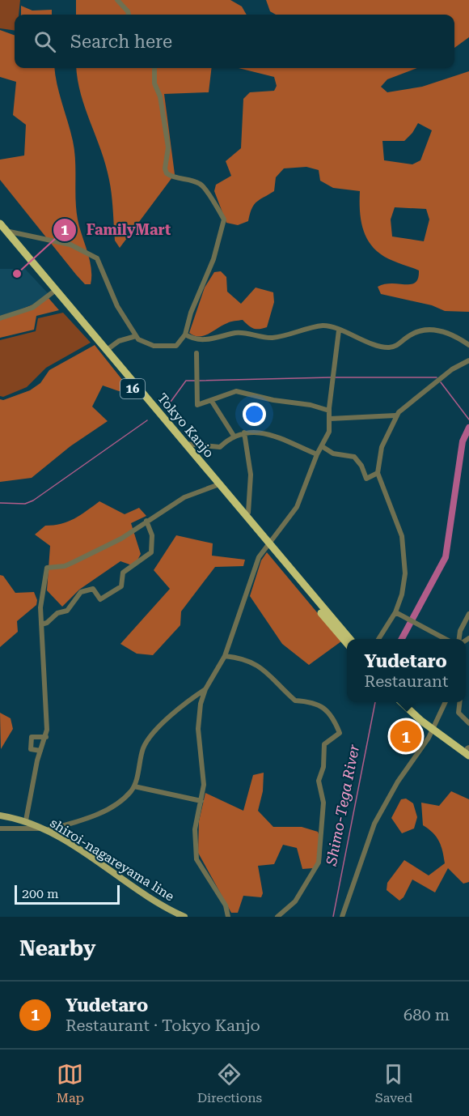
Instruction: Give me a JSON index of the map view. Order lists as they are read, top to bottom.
{
  "streets": {
    "highway": ["16", "Tokyo Kanjo"],
    "main road": ["shiroi-nagareyama line"]
  },
  "water": ["Shimo-Tega River"],
  "places": ["FamilyMart"],
  "scale_bar": "200 m",
  "page": {
    "search": "Search here",
    "popup": ["Yudetaro", "Restaurant"],
    "pins": "1",
    "scale": "200 m",
    "heading": "Nearby",
    "list": [
      {
        "mark": "1",
        "name": "Yudetaro",
        "note": "Restaurant · Tokyo Kanjo",
        "value": "680 m"
      }
    ],
    "nav": ["Map", "Directions", "Saved"]
  }
}
